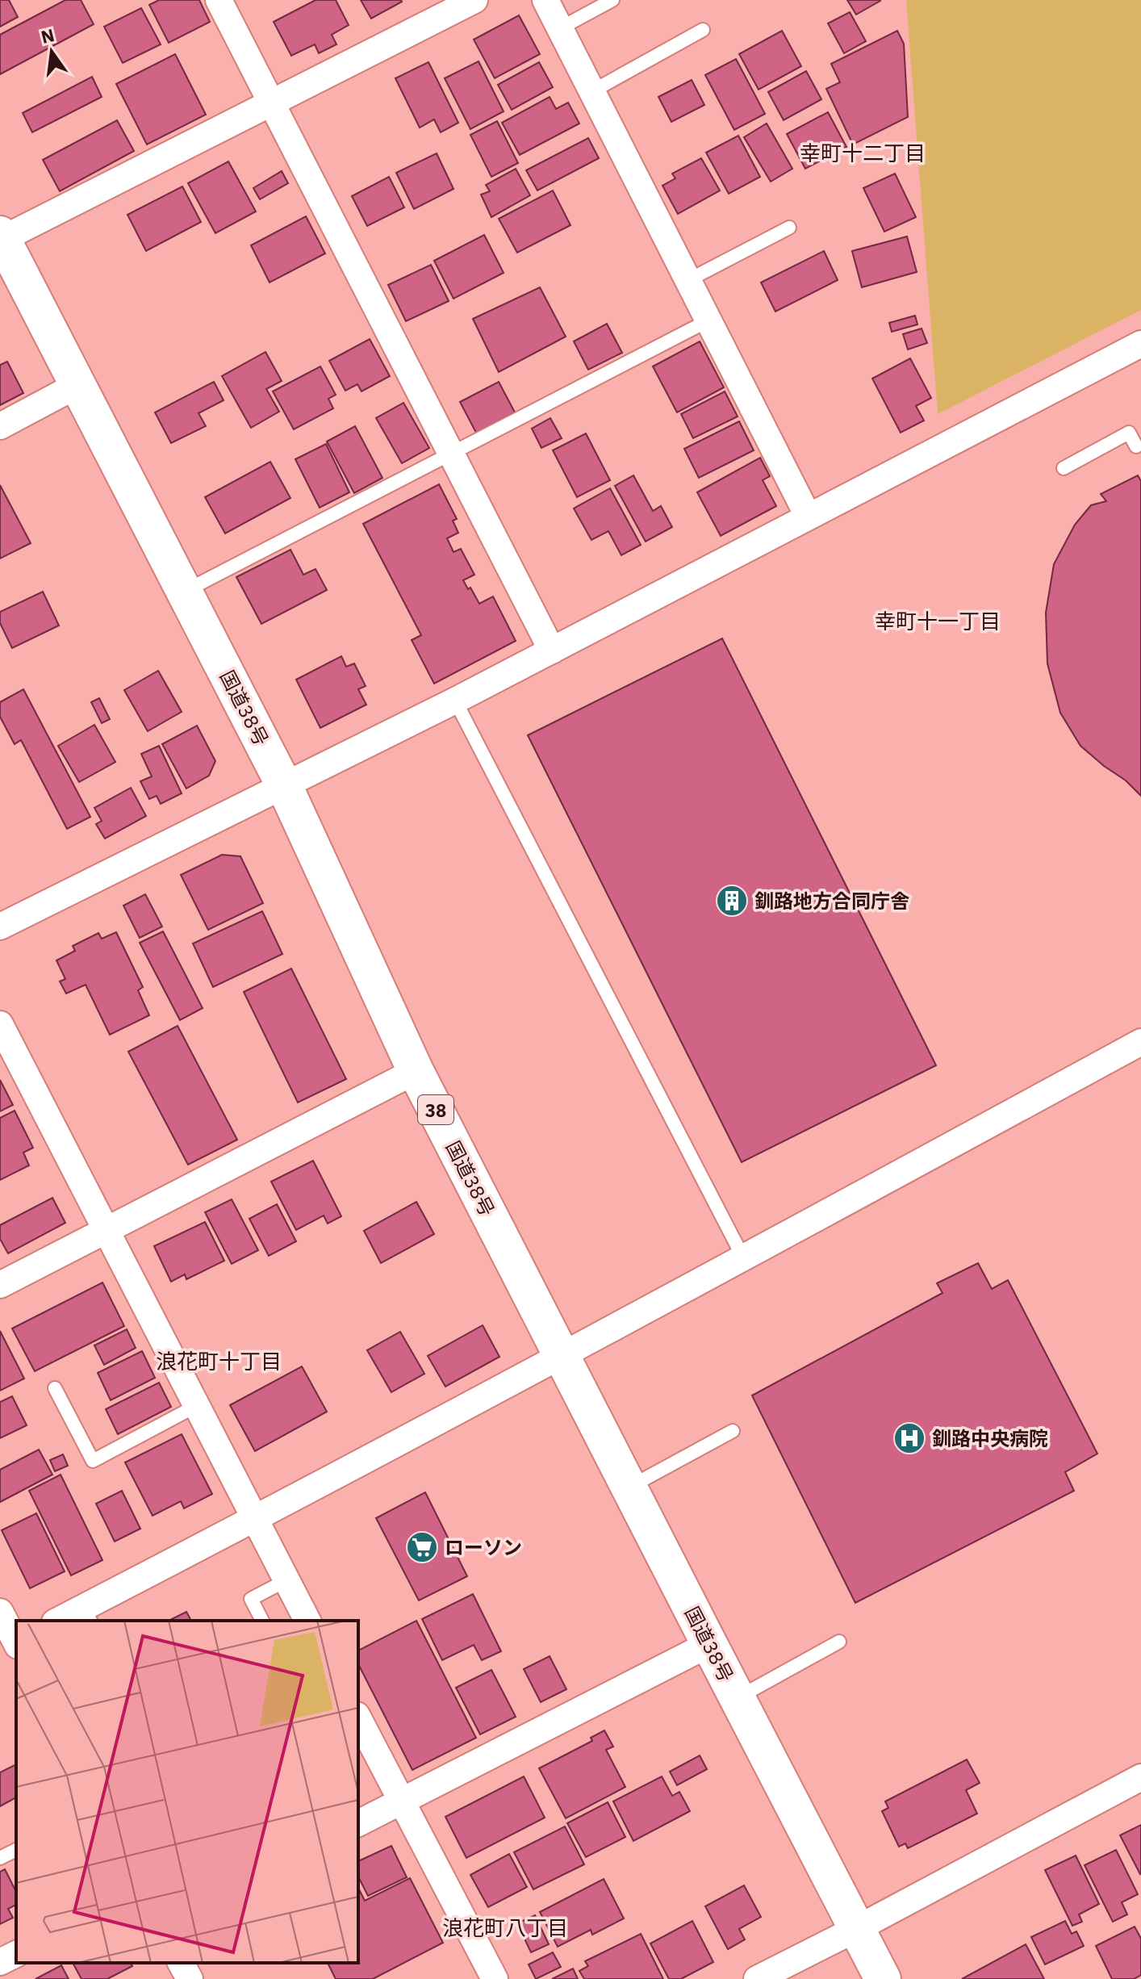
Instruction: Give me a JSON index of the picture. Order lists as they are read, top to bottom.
{
  "streets": {
    "highway": ["国道38号", "38"]
  },
  "districts": [
    "幸町十二丁目",
    "幸町十一丁目",
    "浪花町十丁目",
    "浪花町八丁目"
  ],
  "places": {
    "building": ["釧路地方合同庁舎"],
    "hospital": ["釧路中央病院"],
    "supermarket": ["ローソン"]
  },
  "north": "top"
}
